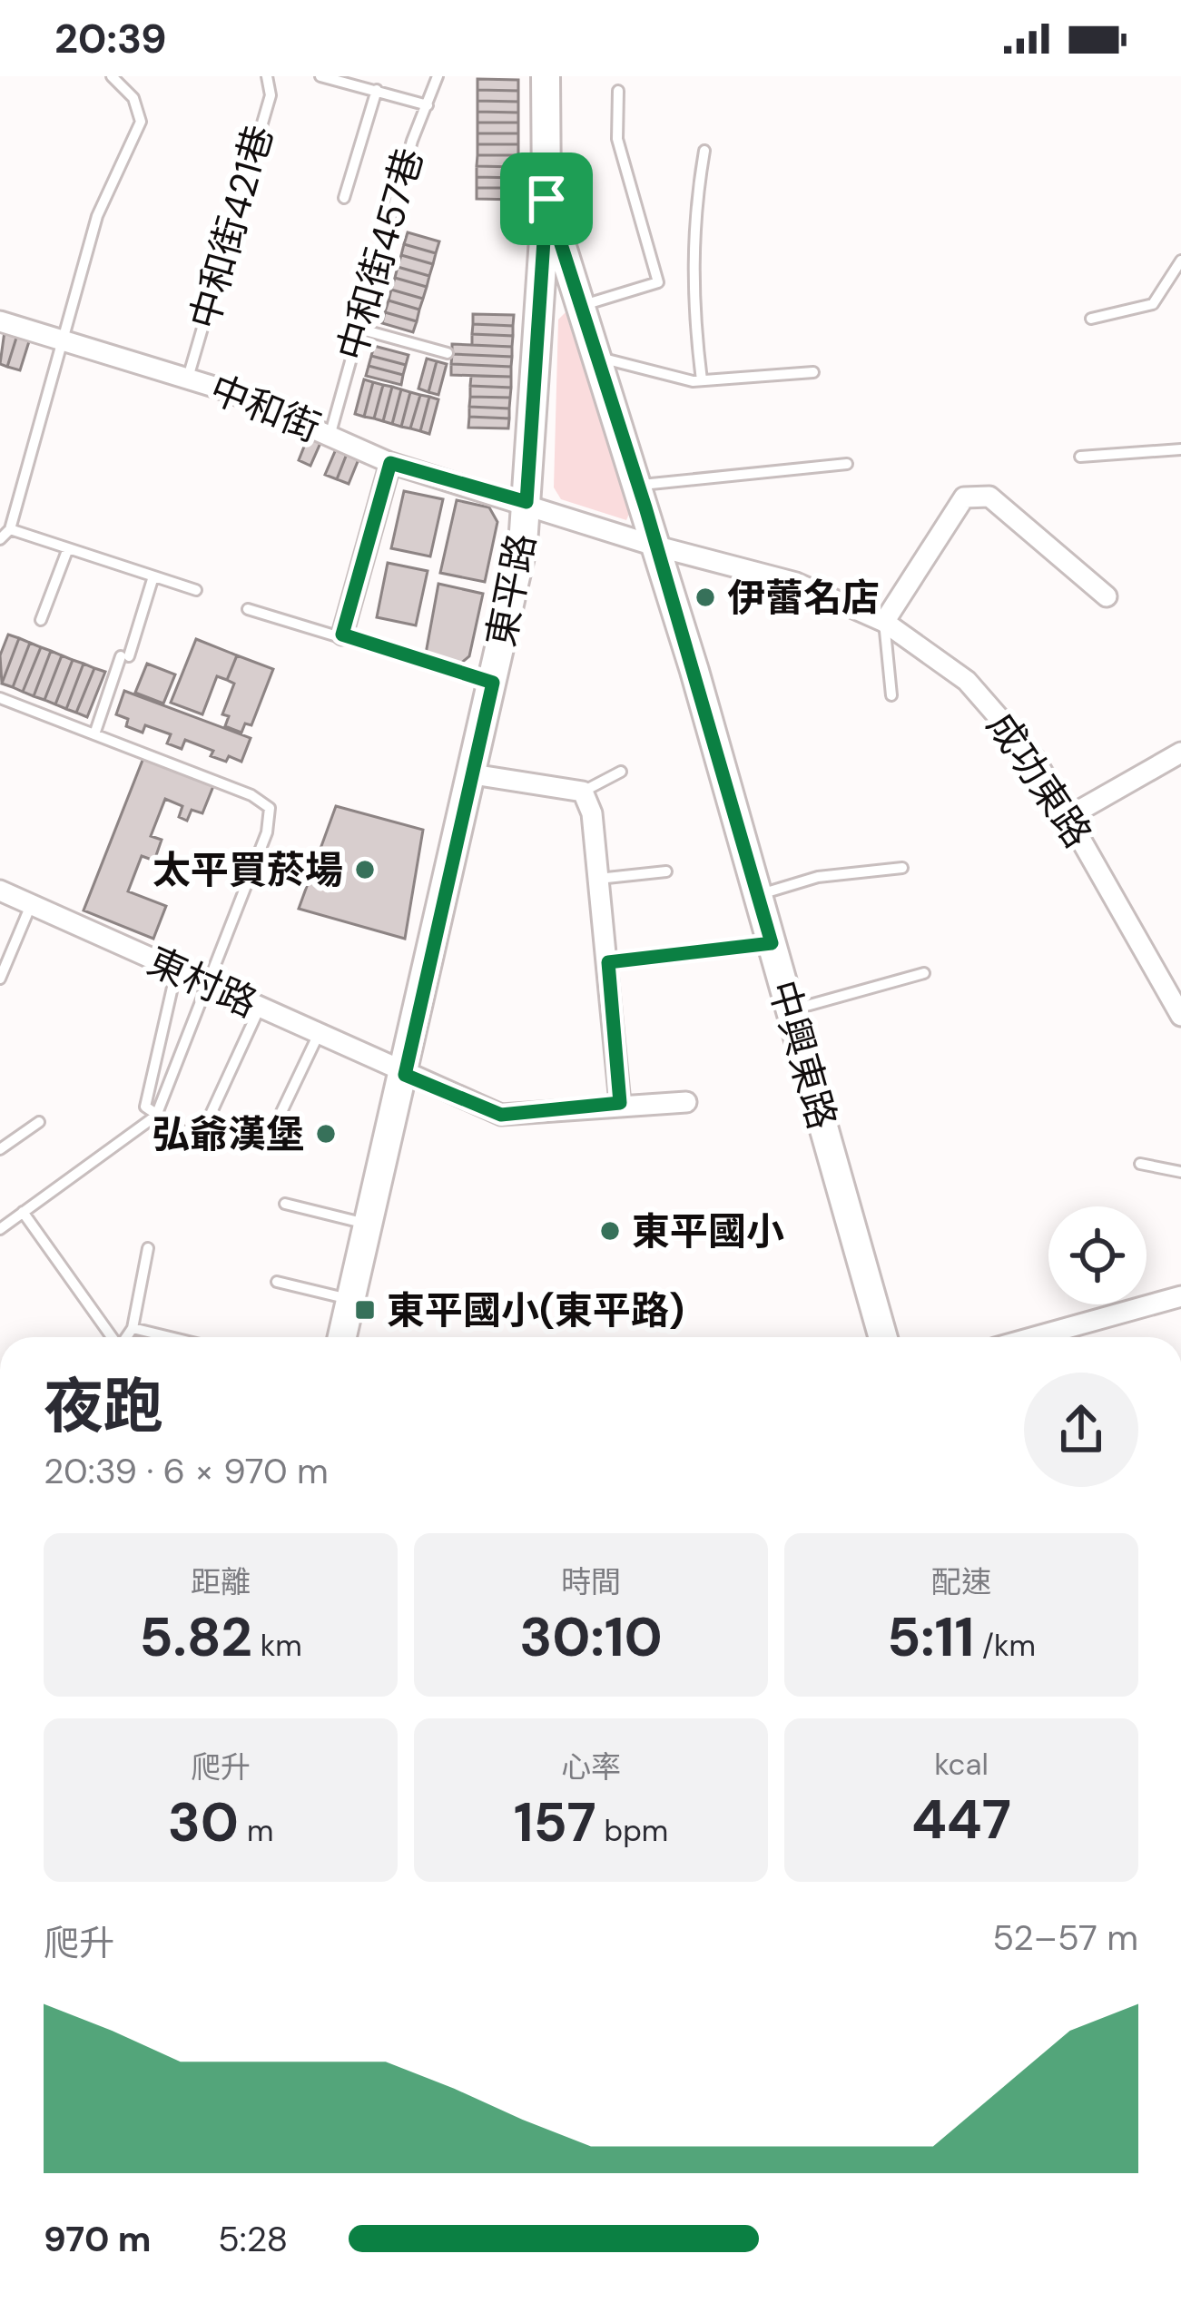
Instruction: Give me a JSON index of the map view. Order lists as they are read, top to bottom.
{
  "streets": {
    "main road": ["東平路", "中興東路"],
    "street": ["中和街", "成功東路", "東村路"],
    "lane": ["中和街421巷", "中和街457巷"]
  },
  "crossings": [
    ["中和街421巷", "中和街"],
    ["中和街457巷", "中和街"],
    ["中和街", "東平路"],
    ["中和街", "成功東路"],
    ["東平路", "成功東路"],
    ["東平路", "東村路"],
    ["東平路", "中興東路"],
    ["成功東路", "中興東路"]
  ],
  "places": {
    "other": [
      "伊蕾名店",
      "太平買菸場",
      "弘爺漢堡",
      "東平國小"
    ],
    "transit": ["東平國小(東平路)"]
  },
  "page": {
    "status": "20:39",
    "heading": ["夜跑", "20:39 · 6 × 970 m"],
    "stats": [
      ["距離", "5.82 km"],
      ["時間", "30:10"],
      ["配速", "5:11 /km"],
      ["爬升", "30 m"],
      ["心率", "157 bpm"],
      ["kcal", "447"]
    ],
    "chart": ["爬升", "52–57 m"],
    "list": [
      {
        "name": "970 m",
        "note": "5:28"
      }
    ]
  }
}
